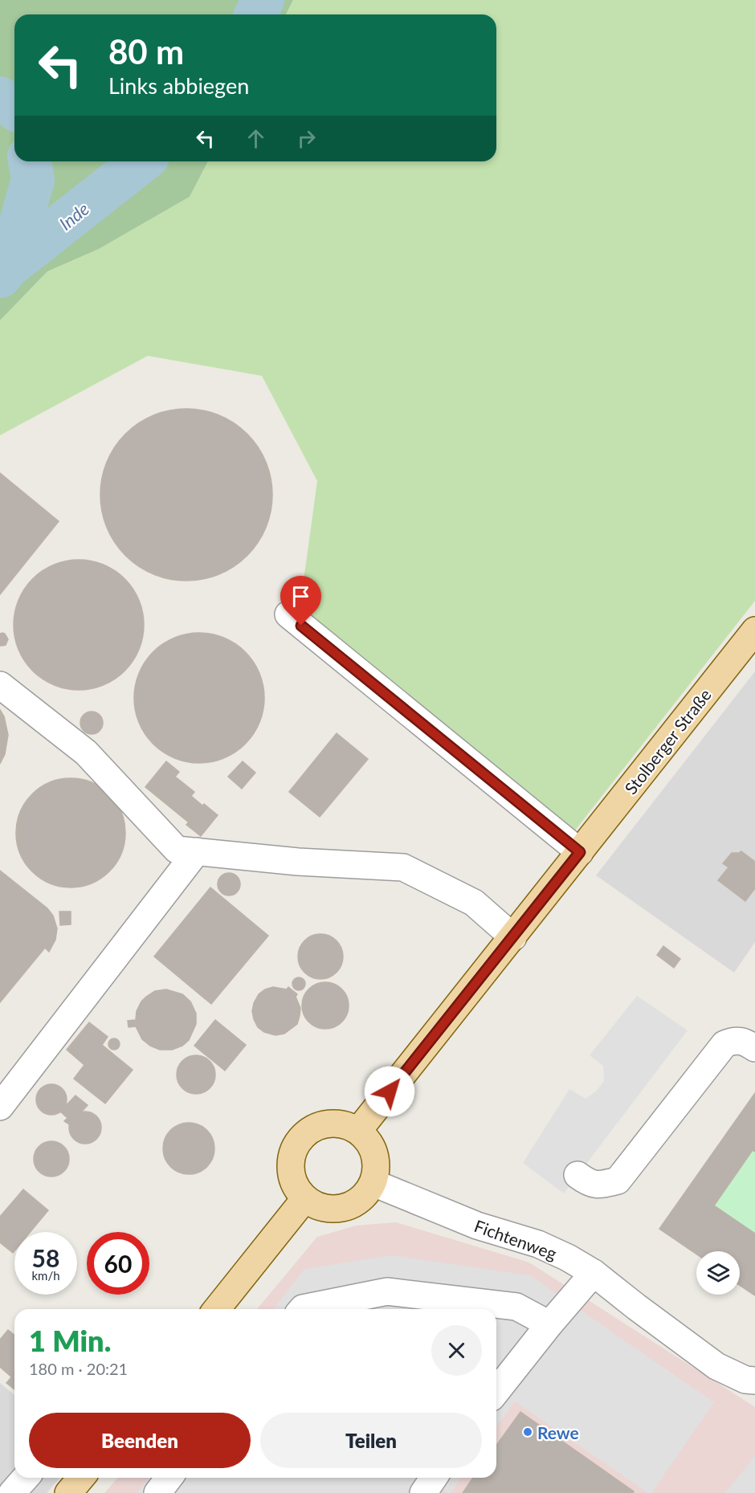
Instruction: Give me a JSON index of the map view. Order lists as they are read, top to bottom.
{
  "streets": {
    "main road": ["Stolberger Straße"],
    "street": ["Fichtenweg"]
  },
  "crossings": [
    ["Stolberger Straße", "Fichtenweg"]
  ],
  "water": ["Inde"],
  "places": ["Rewe"],
  "page": {
    "turn": ["80 m", "Links abbiegen"],
    "speed": "58 km/h",
    "limit": "60",
    "heading": ["1 Min.", "180 m · 20:21"],
    "buttons": ["Beenden", "Teilen"]
  }
}
